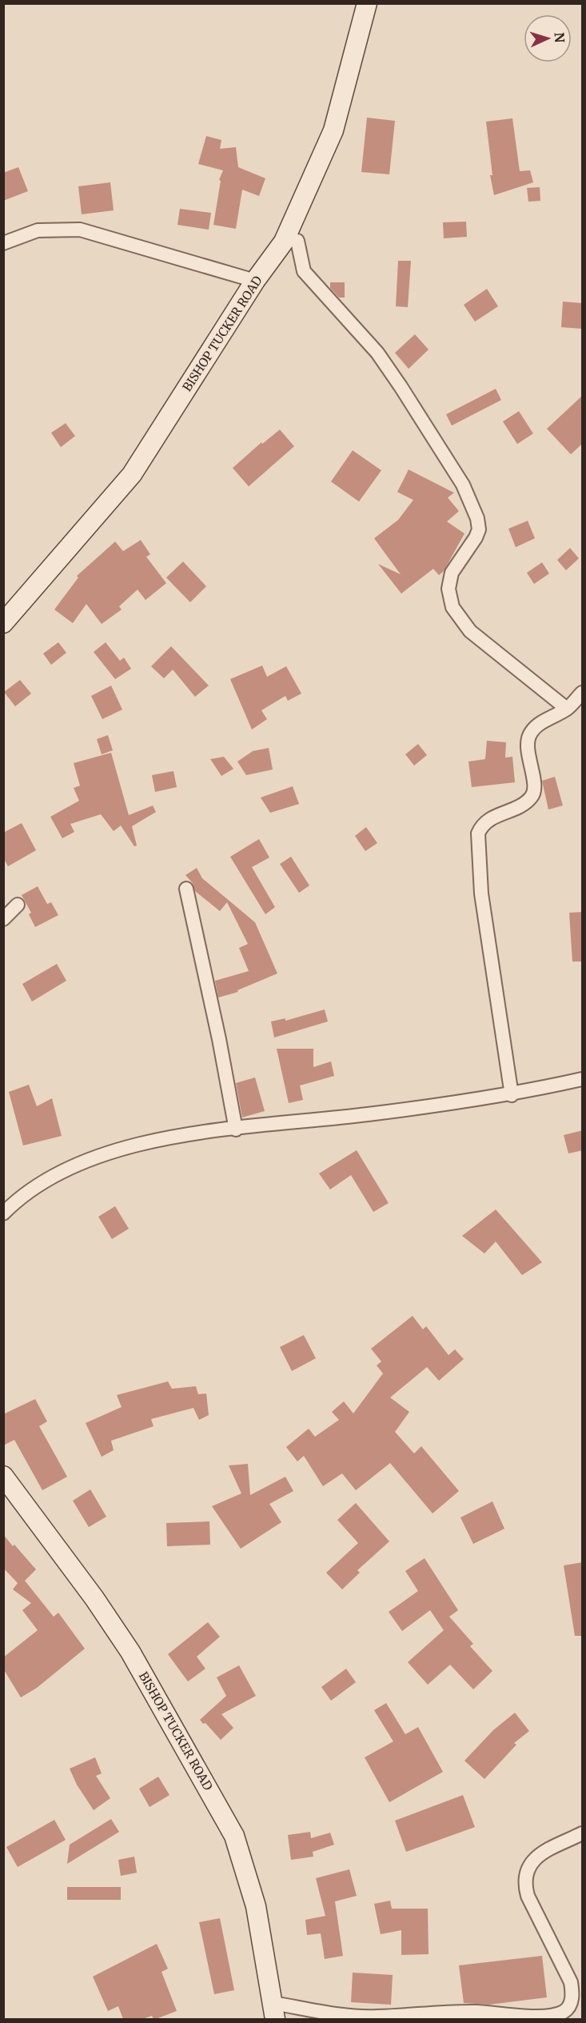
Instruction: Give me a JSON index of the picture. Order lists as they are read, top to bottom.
{
  "streets": {
    "main road": ["BISHOP TUCKER ROAD"]
  },
  "north": "right"
}
